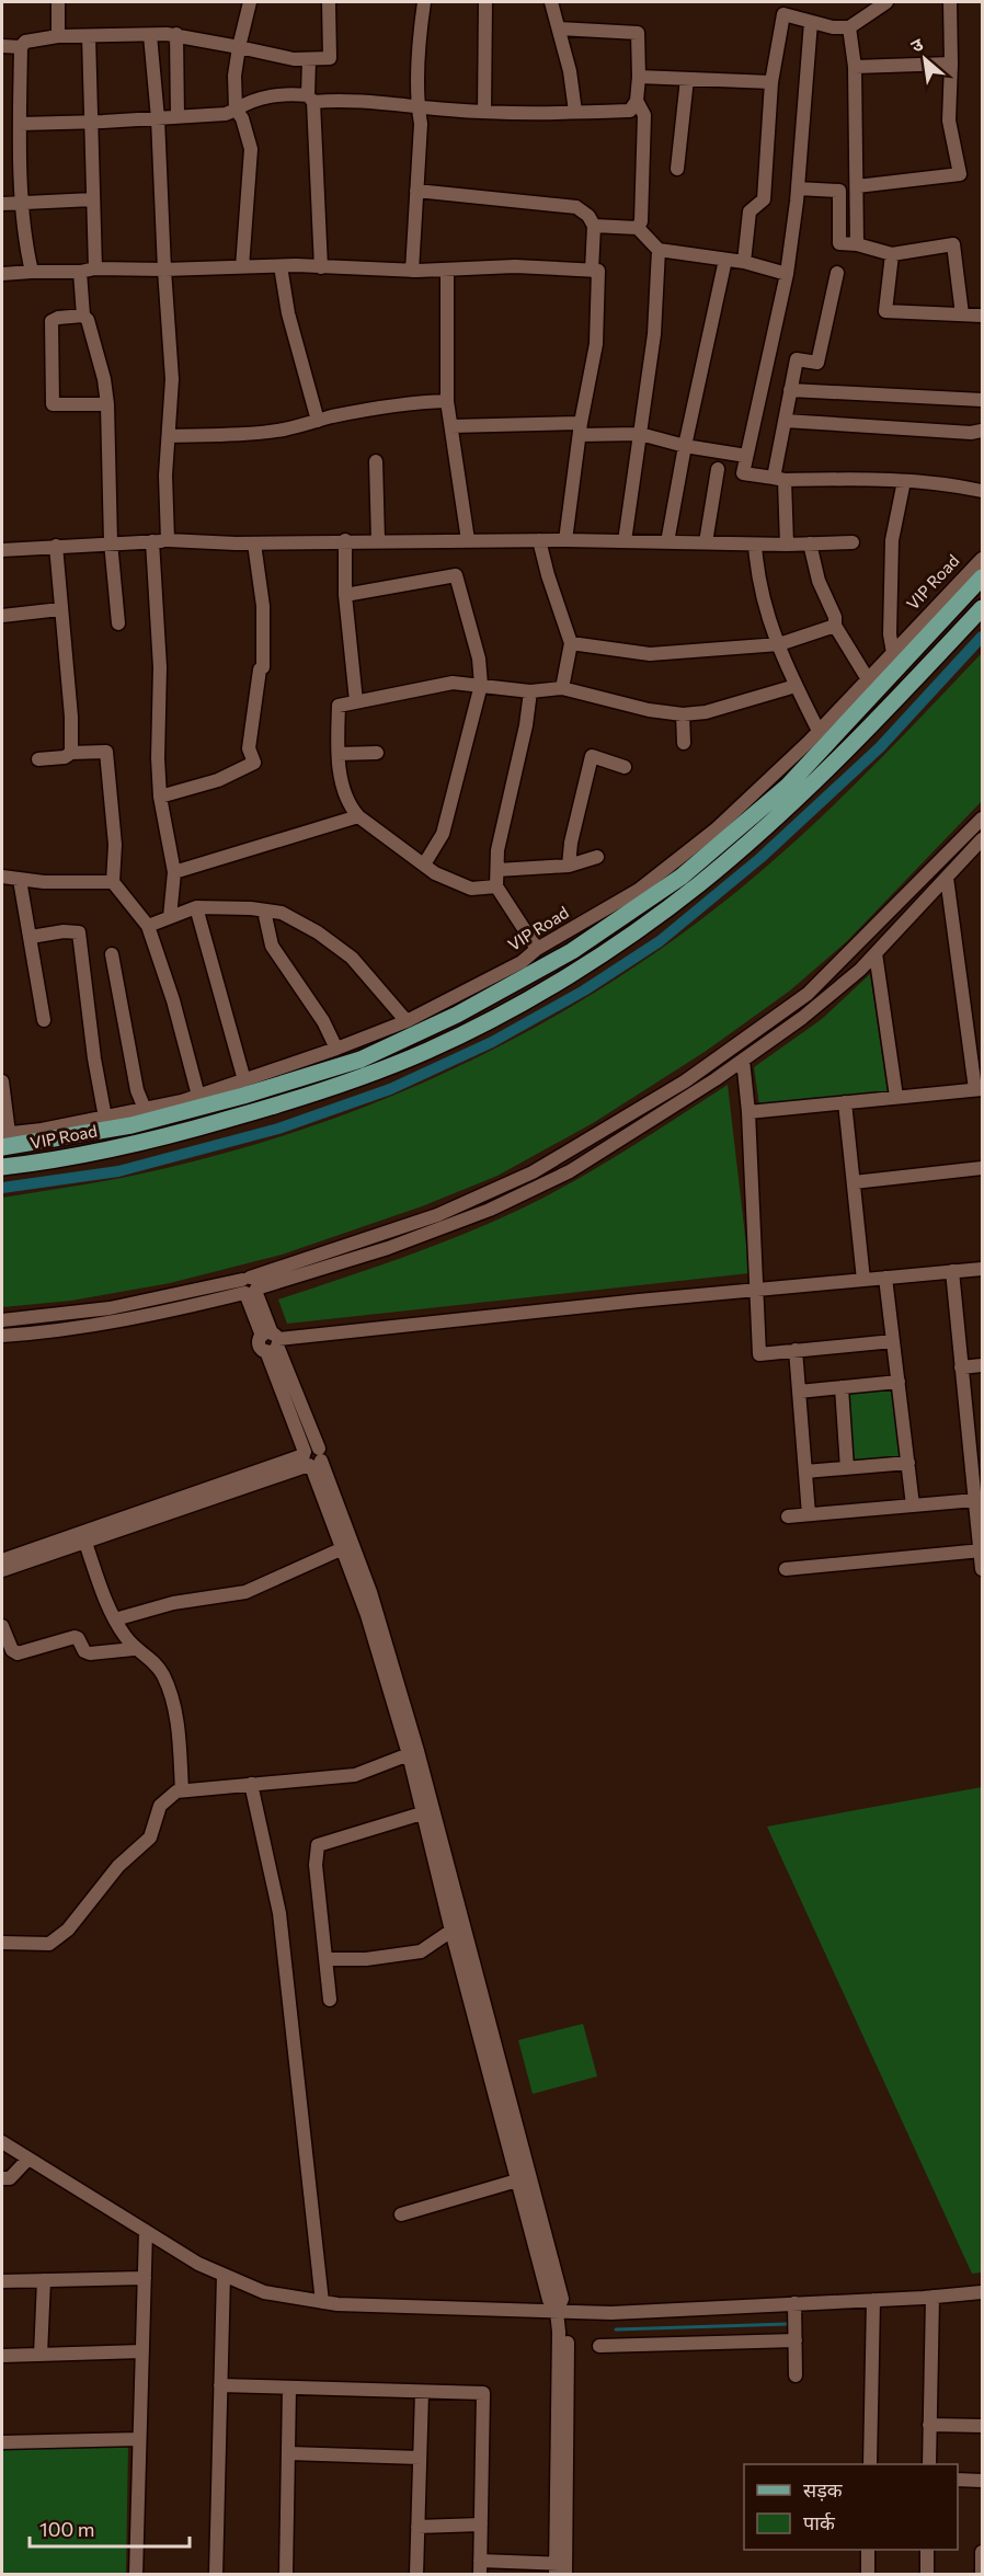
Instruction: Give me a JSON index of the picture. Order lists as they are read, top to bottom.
{
  "streets": {
    "main road": ["VIP Road"]
  },
  "legend": ["सड़क", "पार्क"],
  "scale_bar": "100 m",
  "north": "top left"
}
